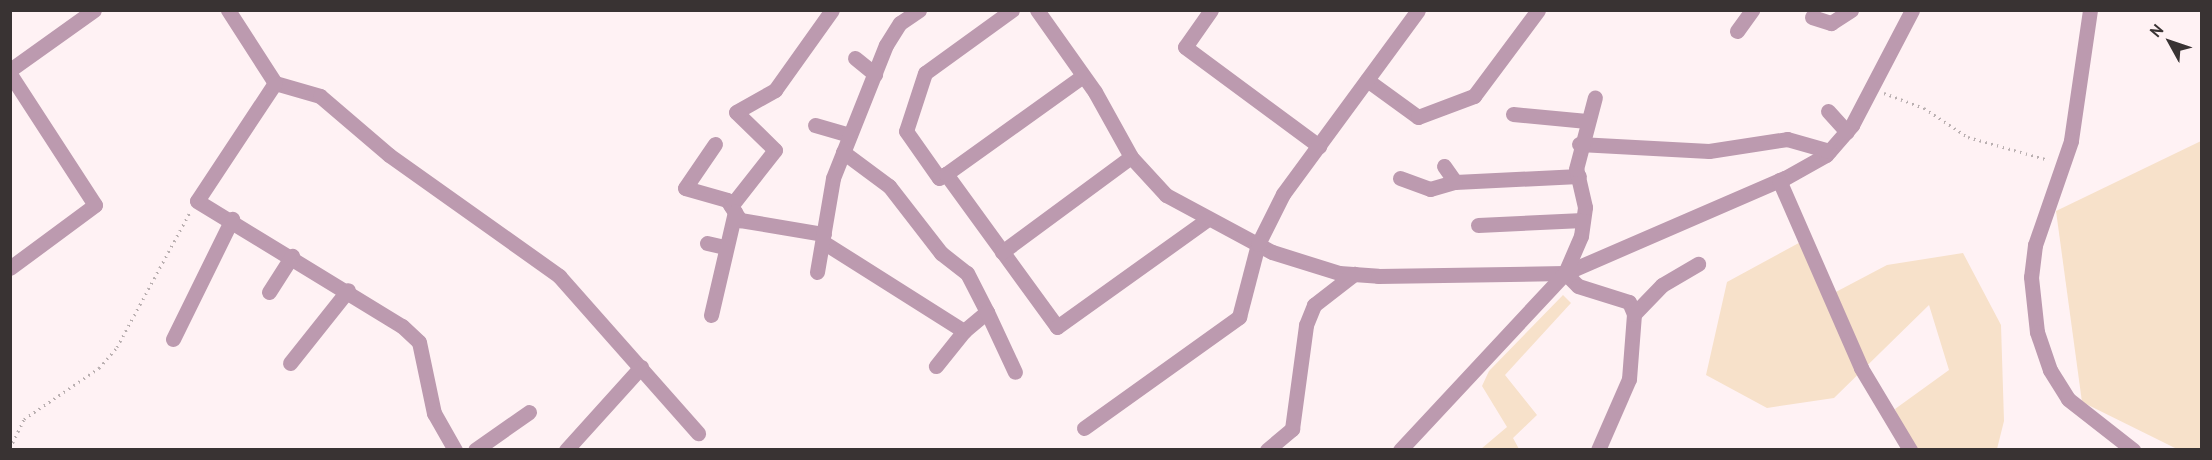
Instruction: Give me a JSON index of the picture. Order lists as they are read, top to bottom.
{
  "north": "top left"
}
